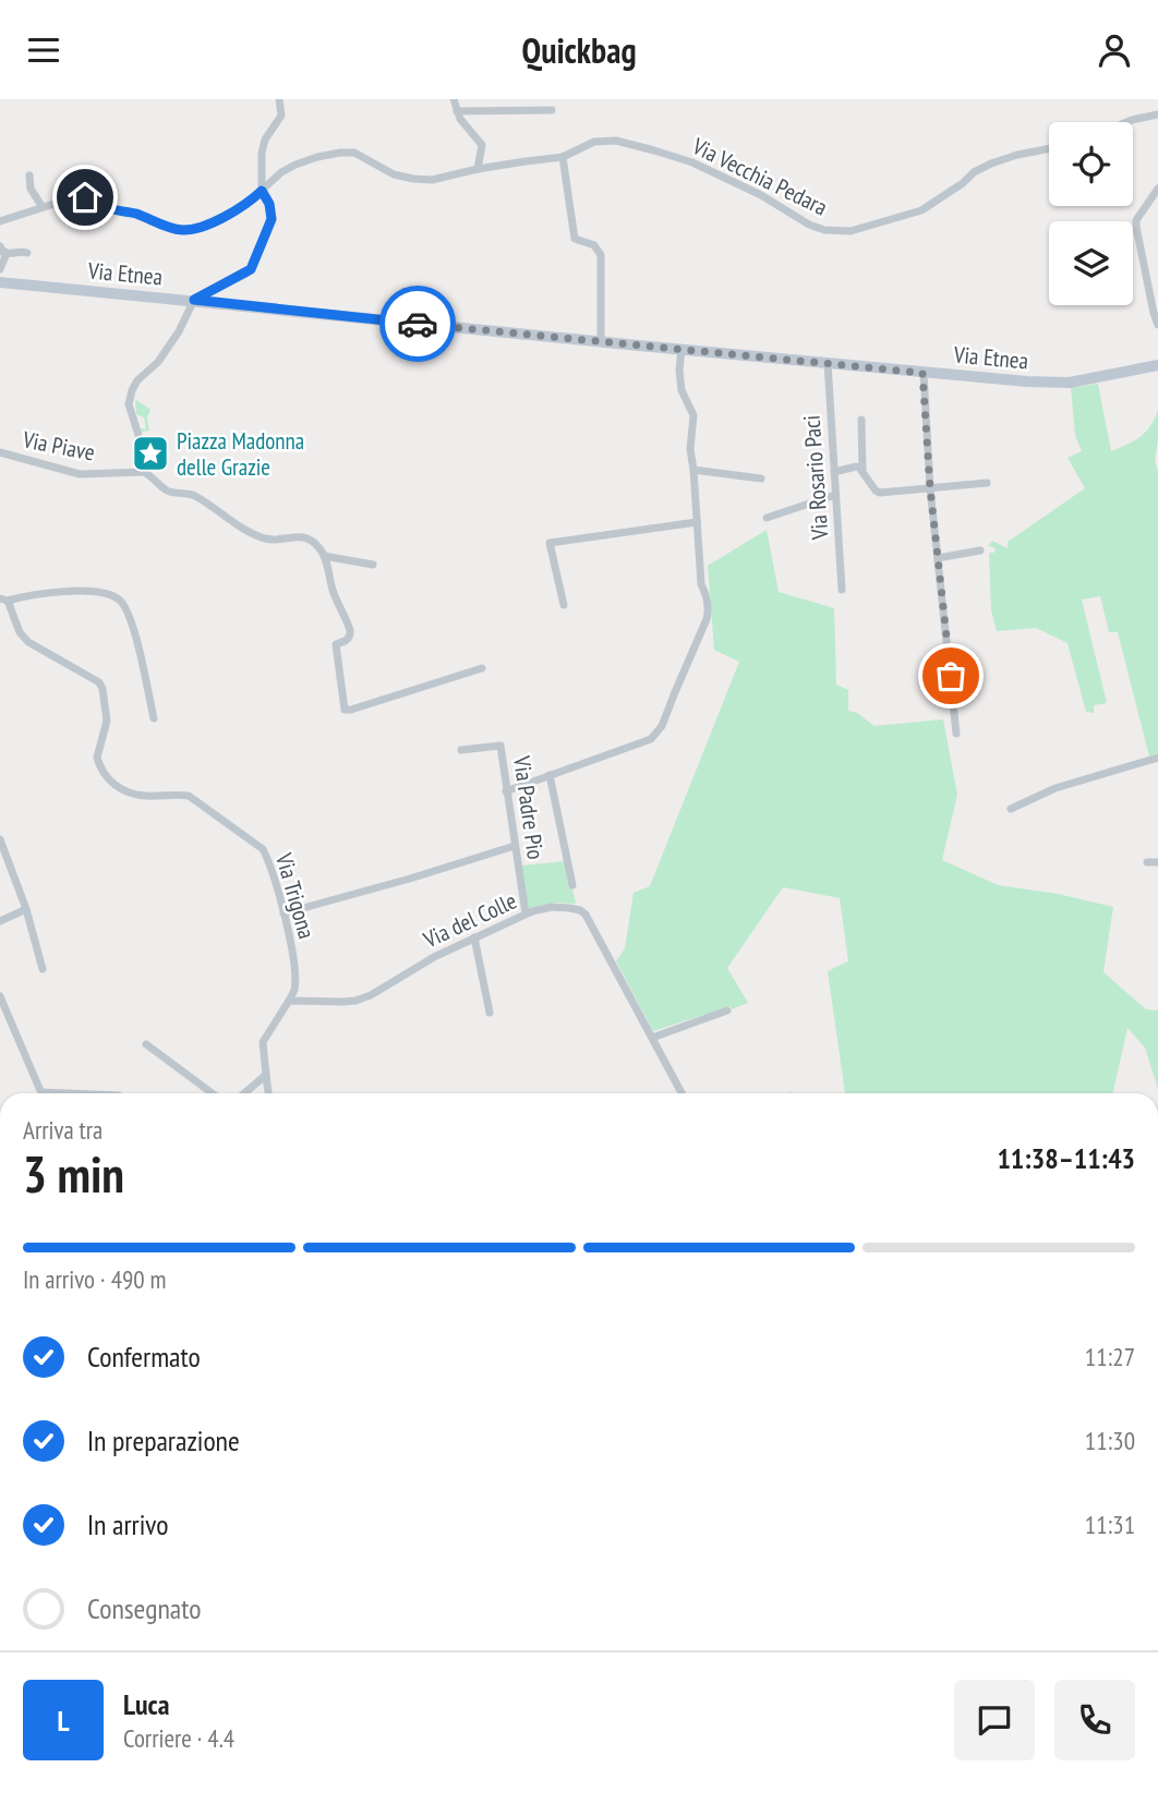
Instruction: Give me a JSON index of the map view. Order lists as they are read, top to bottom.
{
  "streets": {
    "main road": ["Via Etnea"],
    "street": [
      "Via Vecchia Pedara",
      "Via Piave",
      "Via Rosario Paci",
      "Via Padre Pio",
      "Via Trigona",
      "Via del Colle"
    ]
  },
  "crossings": [
    ["Via Etnea", "Via Rosario Paci"],
    ["Via Padre Pio", "Via del Colle"],
    ["Via Trigona", "Via del Colle"]
  ],
  "places": {
    "place": ["Piazza Madonna delle Grazie"]
  },
  "page": {
    "header": "Quickbag",
    "heading": ["3 min", "Arriva tra", "11:38–11:43"],
    "panel": ["Luca", "Corriere · 4.4"],
    "bar": "In arrivo · 490 m",
    "list": [
      ["Confermato", "11:27"],
      ["In preparazione", "11:30"],
      ["In arrivo", "11:31"],
      "Consegnato"
    ],
    "round": "L"
  }
}
